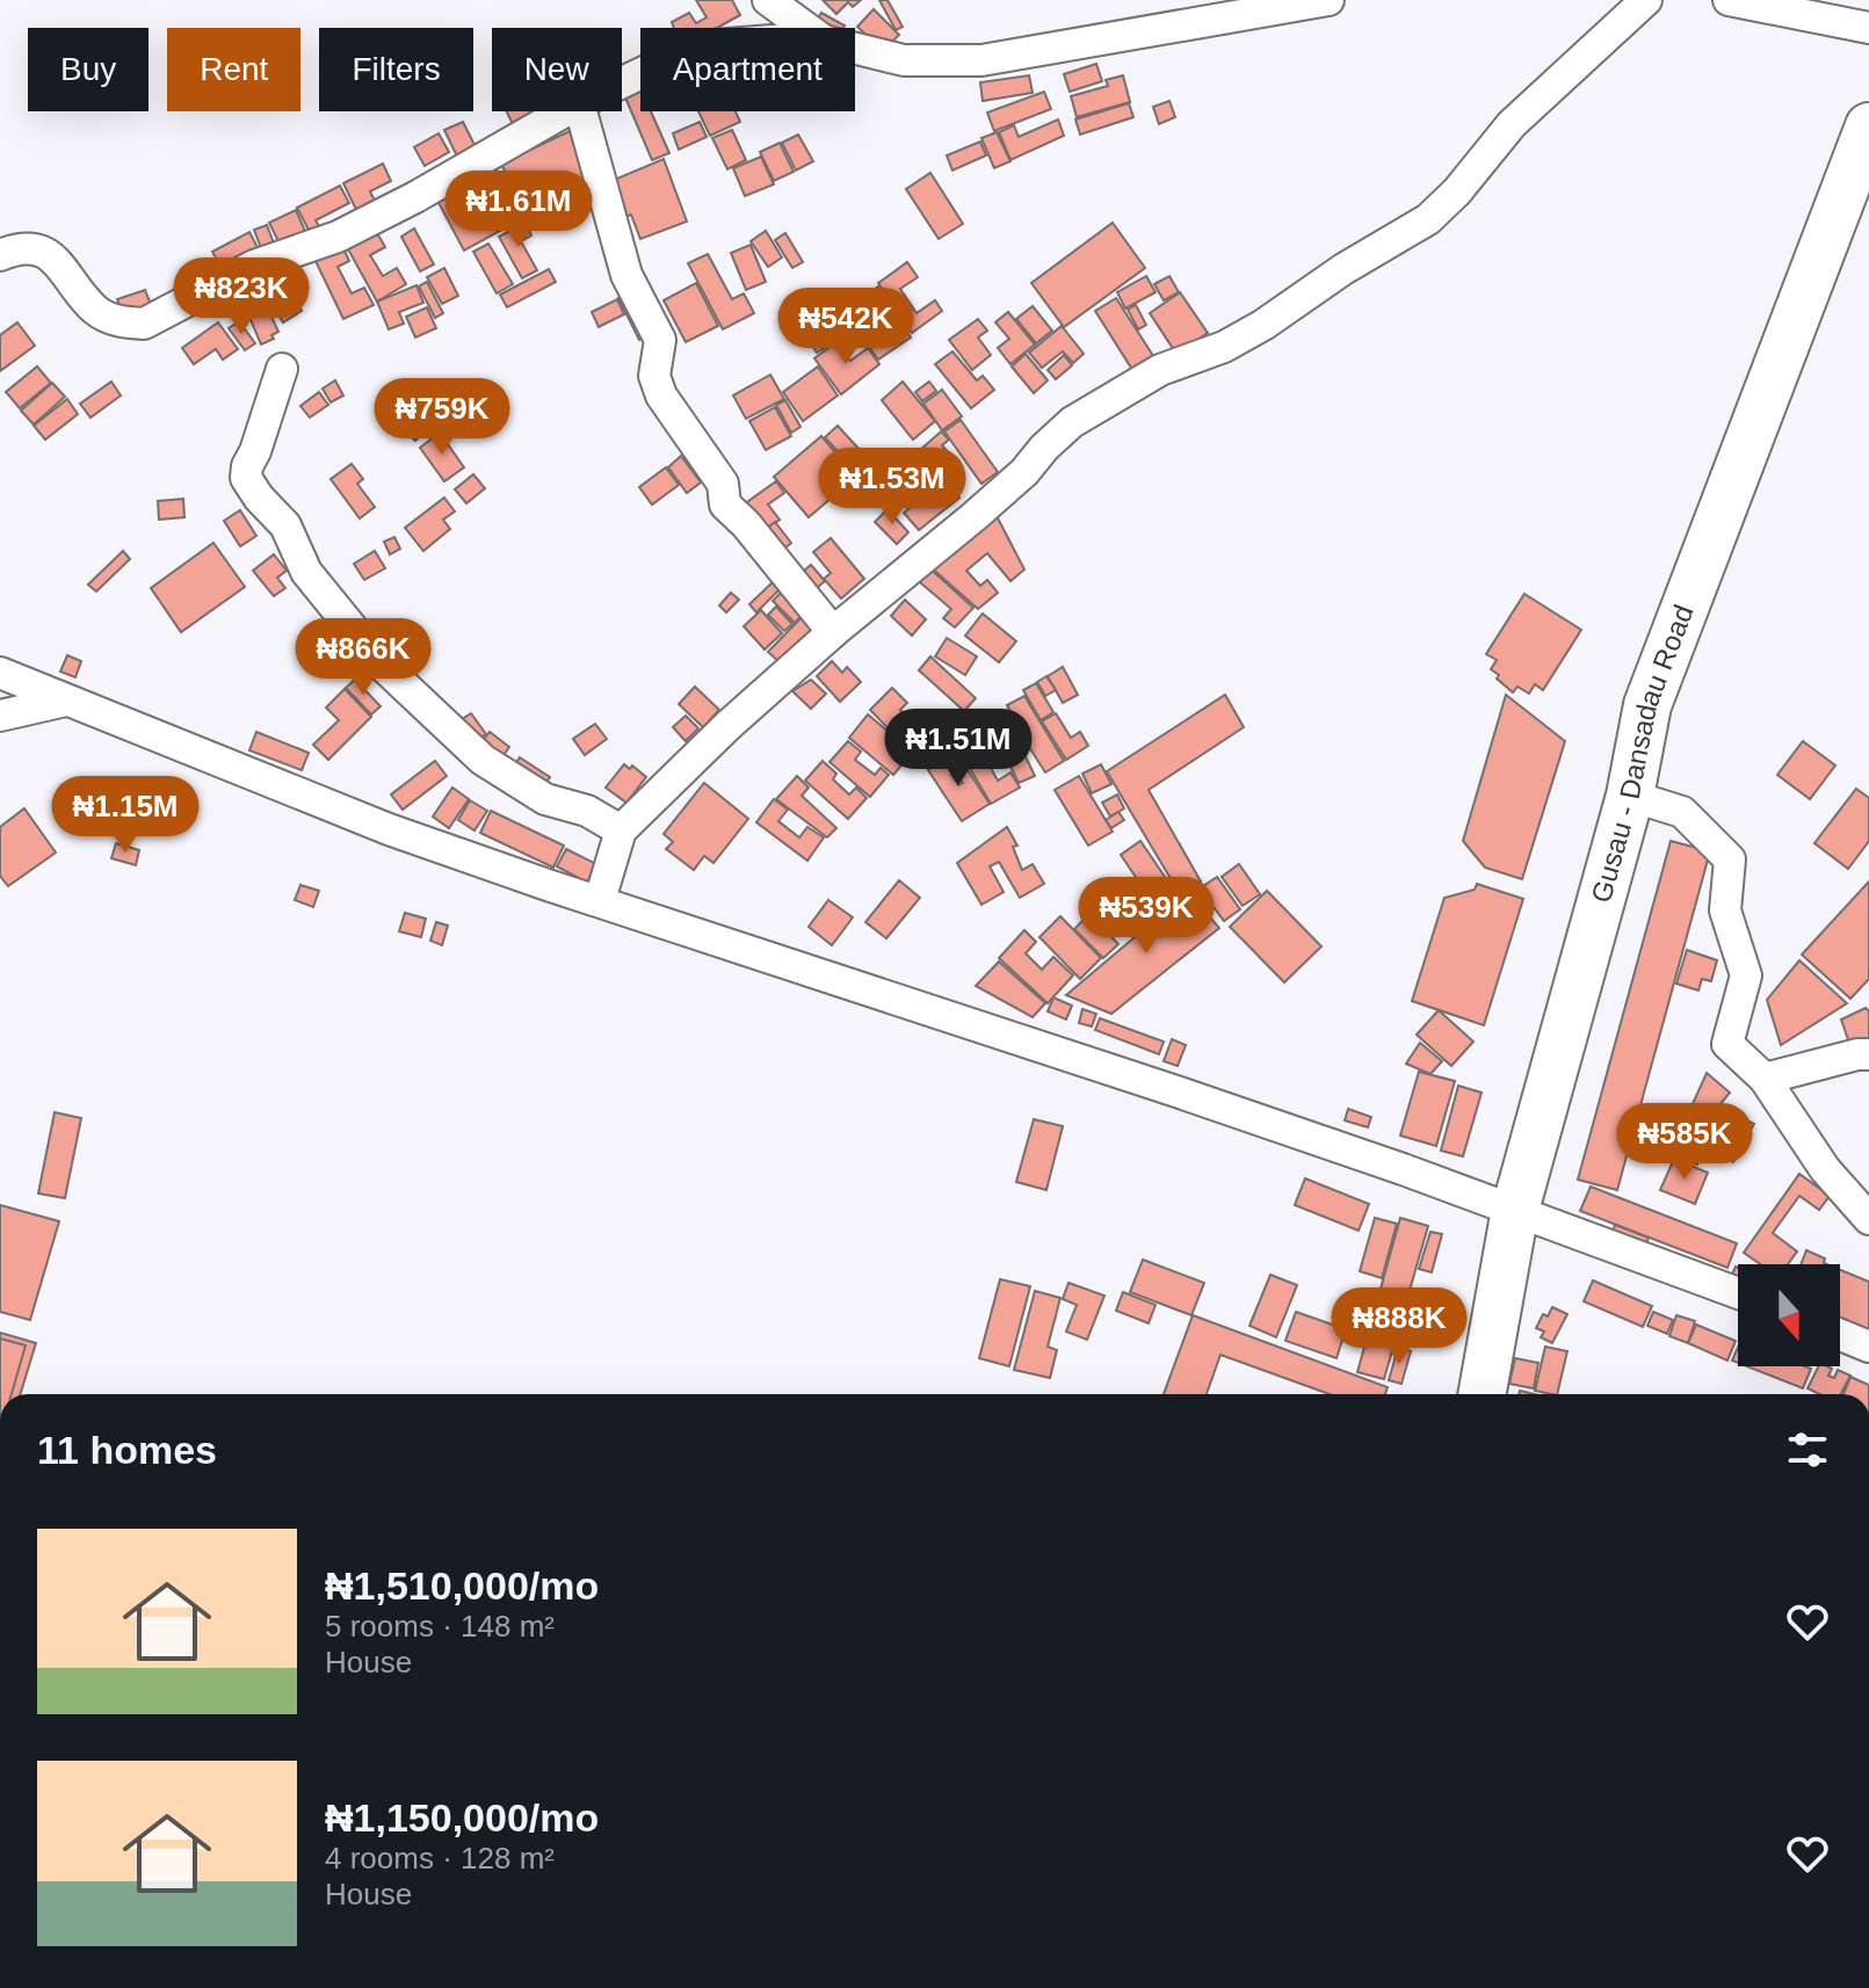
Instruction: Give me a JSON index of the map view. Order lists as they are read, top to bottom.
{
  "streets": {
    "main road": ["Gusau - Dansadau Road"]
  },
  "north": "bottom",
  "page": {
    "chip": [
      "Buy",
      "Rent",
      "Filters",
      "New",
      "Apartment"
    ],
    "price": [
      "₦1.61M",
      "₦823K",
      "₦542K",
      "₦759K",
      "₦1.53M",
      "₦866K",
      "₦1.51M",
      "₦1.15M",
      "₦539K",
      "₦585K",
      "₦888K"
    ],
    "heading": "11 homes",
    "list": [
      {
        "name": "₦1,510,000/mo",
        "note": "5 rooms · 148 m² · House"
      },
      {
        "name": "₦1,150,000/mo",
        "note": "4 rooms · 128 m² · House"
      }
    ]
  }
}
